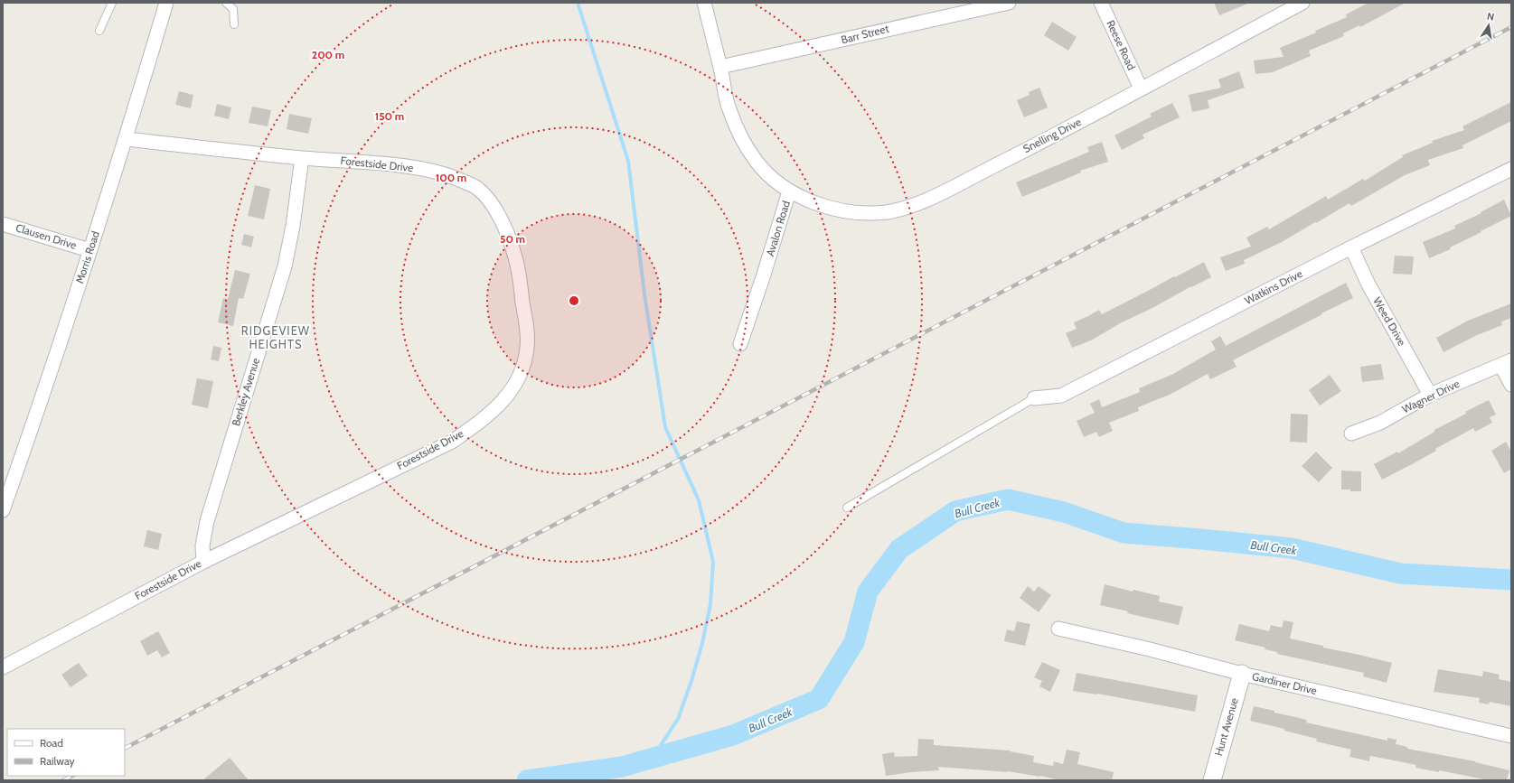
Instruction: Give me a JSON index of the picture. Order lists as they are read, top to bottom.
{
  "streets": {
    "street": [
      "Barr Street",
      "Reese Road",
      "Snelling Drive",
      "Forestside Drive",
      "Avalon Road",
      "Clausen Drive",
      "Morris Road",
      "Watkins Drive",
      "Weed Drive",
      "Berkley Avenue",
      "Wagner Drive",
      "Gardiner Drive",
      "Hunt Avenue"
    ]
  },
  "crossings": [
    ["Barr Street", "Avalon Road"],
    ["Reese Road", "Snelling Drive"],
    ["Snelling Drive", "Avalon Road"],
    ["Forestside Drive", "Morris Road"],
    ["Forestside Drive", "Berkley Avenue"],
    ["Clausen Drive", "Morris Road"],
    ["Watkins Drive", "Weed Drive"],
    ["Weed Drive", "Wagner Drive"],
    ["Gardiner Drive", "Hunt Avenue"]
  ],
  "districts": ["RIDGEVIEW HEIGHTS"],
  "water": ["Bull Creek"],
  "legend": ["Road", "Railway"],
  "north": "top",
  "rings": [
    "200 m",
    "150 m",
    "100 m",
    "50 m"
  ]
}
